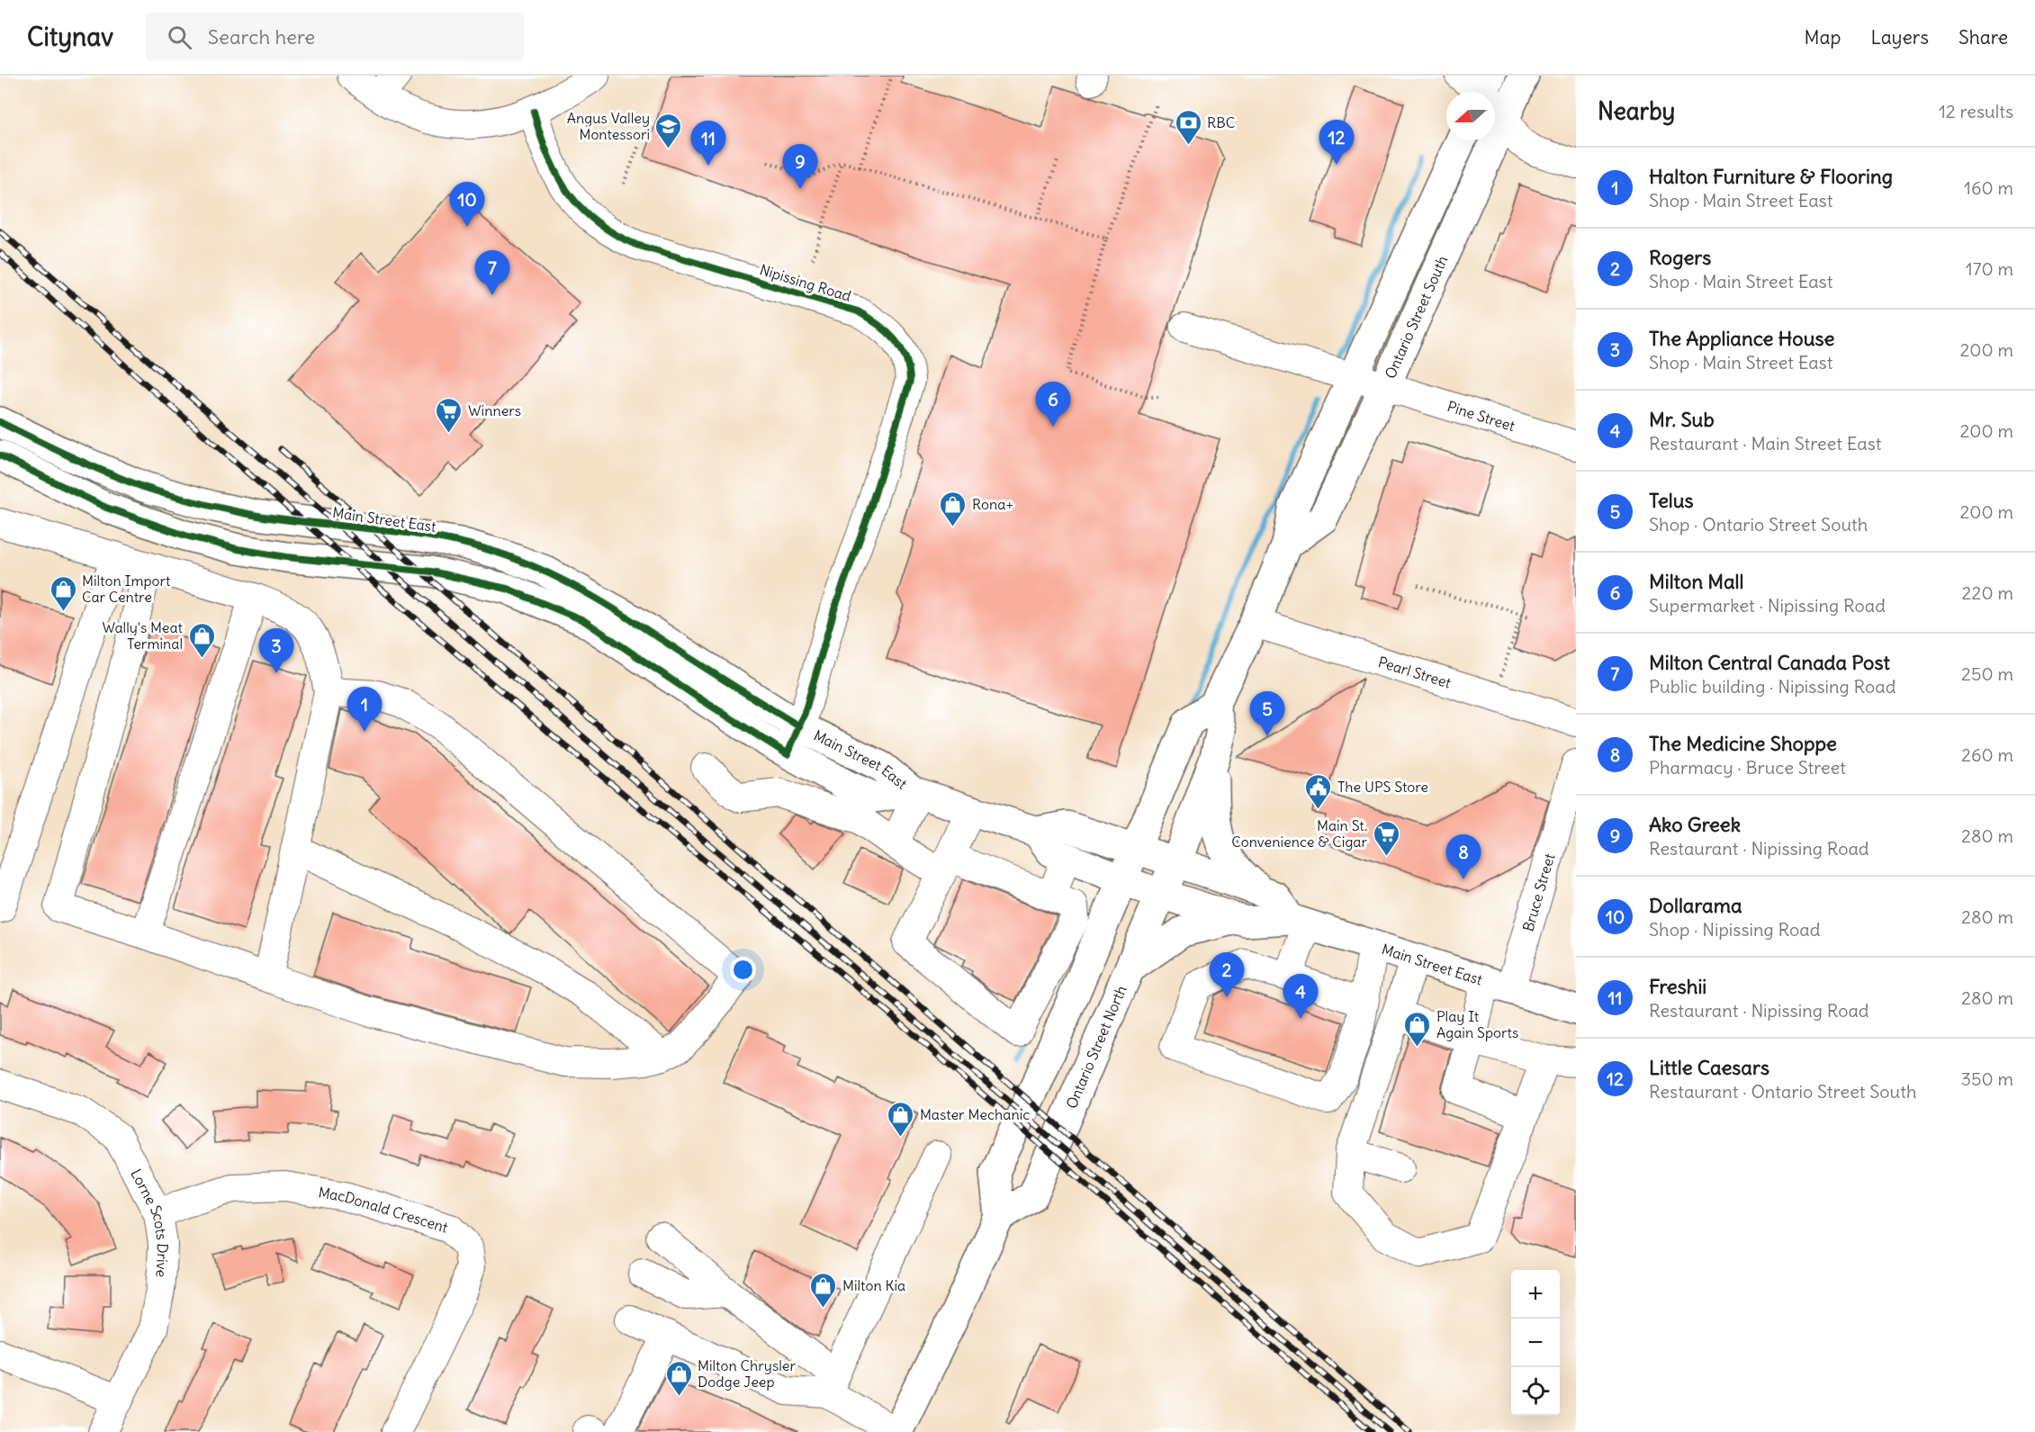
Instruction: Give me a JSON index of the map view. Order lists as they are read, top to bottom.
{
  "streets": {
    "main road": ["Ontario Street South", "Main Street East", "Ontario Street North"],
    "street": [
      "Nipissing Road",
      "Pine Street",
      "Pearl Street",
      "Bruce Street",
      "MacDonald Crescent",
      "Lorne Scots Drive"
    ]
  },
  "crossings": [
    ["Nipissing Road", "Main Street East"],
    ["Ontario Street South", "Pine Street"],
    ["Main Street East", "Bruce Street"],
    ["Main Street East", "Ontario Street North"],
    ["MacDonald Crescent", "Lorne Scots Drive"]
  ],
  "places": {
    "bank": ["RBC"],
    "school or university": ["Angus Valley Montessori"],
    "supermarket": ["Winners", "Main St. Convenience & Cigar"],
    "shop": [
      "Rona+",
      "Milton Import Car Centre",
      "Wally's Meat Terminal",
      "Play It Again Sports",
      "Master Mechanic",
      "Milton Kia",
      "Milton Chrysler Dodge Jeep"
    ],
    "public building": ["The UPS Store"]
  },
  "north": "left",
  "page": {
    "header": "Citynav",
    "search": "Search here",
    "nav": ["Map", "Layers", "Share"],
    "heading": ["Nearby", "12 results"],
    "pins": [
      "12",
      "11",
      "9",
      "10",
      "7",
      "6",
      "3",
      "1",
      "5",
      "8",
      "2",
      "4"
    ],
    "list": [
      {
        "mark": "1",
        "name": "Halton Furniture & Flooring",
        "note": "Shop · Main Street East",
        "value": "160 m"
      },
      {
        "mark": "2",
        "name": "Rogers",
        "note": "Shop · Main Street East",
        "value": "170 m"
      },
      {
        "mark": "3",
        "name": "The Appliance House",
        "note": "Shop · Main Street East",
        "value": "200 m"
      },
      {
        "mark": "4",
        "name": "Mr. Sub",
        "note": "Restaurant · Main Street East",
        "value": "200 m"
      },
      {
        "mark": "5",
        "name": "Telus",
        "note": "Shop · Ontario Street South",
        "value": "200 m"
      },
      {
        "mark": "6",
        "name": "Milton Mall",
        "note": "Supermarket · Nipissing Road",
        "value": "220 m"
      },
      {
        "mark": "7",
        "name": "Milton Central Canada Post",
        "note": "Public building · Nipissing Road",
        "value": "250 m"
      },
      {
        "mark": "8",
        "name": "The Medicine Shoppe",
        "note": "Pharmacy · Bruce Street",
        "value": "260 m"
      },
      {
        "mark": "9",
        "name": "Ako Greek",
        "note": "Restaurant · Nipissing Road",
        "value": "280 m"
      },
      {
        "mark": "10",
        "name": "Dollarama",
        "note": "Shop · Nipissing Road",
        "value": "280 m"
      },
      {
        "mark": "11",
        "name": "Freshii",
        "note": "Restaurant · Nipissing Road",
        "value": "280 m"
      },
      {
        "mark": "12",
        "name": "Little Caesars",
        "note": "Restaurant · Ontario Street South",
        "value": "350 m"
      }
    ],
    "map_buttons": ["+", "−"]
  }
}
